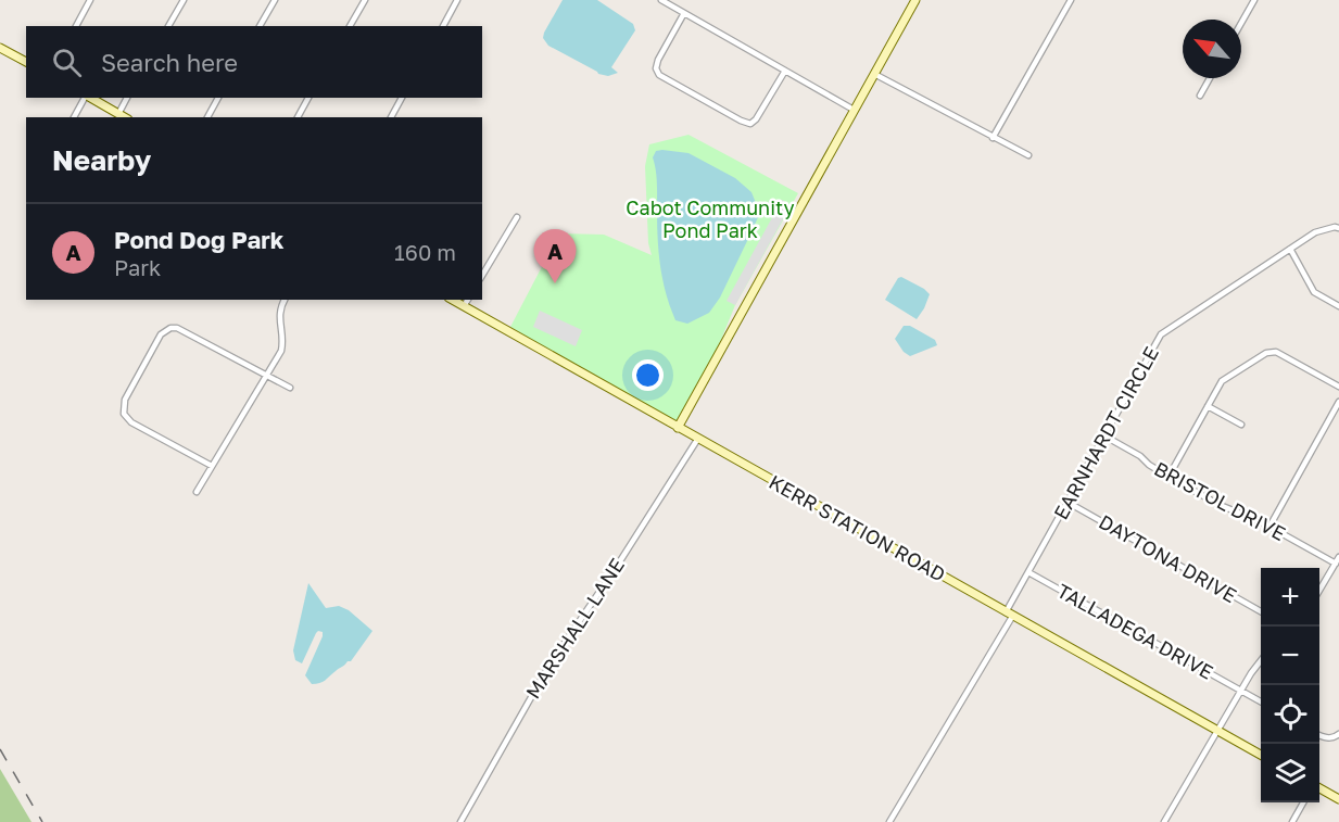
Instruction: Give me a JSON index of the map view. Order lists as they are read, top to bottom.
{
  "streets": {
    "street": [
      "EARNHARDT CIRCLE",
      "BRISTOL DRIVE",
      "KERR STATION ROAD",
      "DAYTONA DRIVE",
      "MARSHALL LANE",
      "TALLADEGA DRIVE"
    ]
  },
  "crossings": [
    ["EARNHARDT CIRCLE", "BRISTOL DRIVE"],
    ["EARNHARDT CIRCLE", "KERR STATION ROAD"],
    ["EARNHARDT CIRCLE", "DAYTONA DRIVE"],
    ["EARNHARDT CIRCLE", "TALLADEGA DRIVE"],
    ["KERR STATION ROAD", "MARSHALL LANE"]
  ],
  "parks": ["Cabot Community Pond Park"],
  "north": "top left",
  "page": {
    "search": "Search here",
    "heading": "Nearby",
    "list": [
      {
        "mark": "A",
        "name": "Pond Dog Park",
        "note": "Park",
        "value": "160 m"
      }
    ],
    "pins": "A",
    "map_buttons": ["+", "−"]
  }
}
